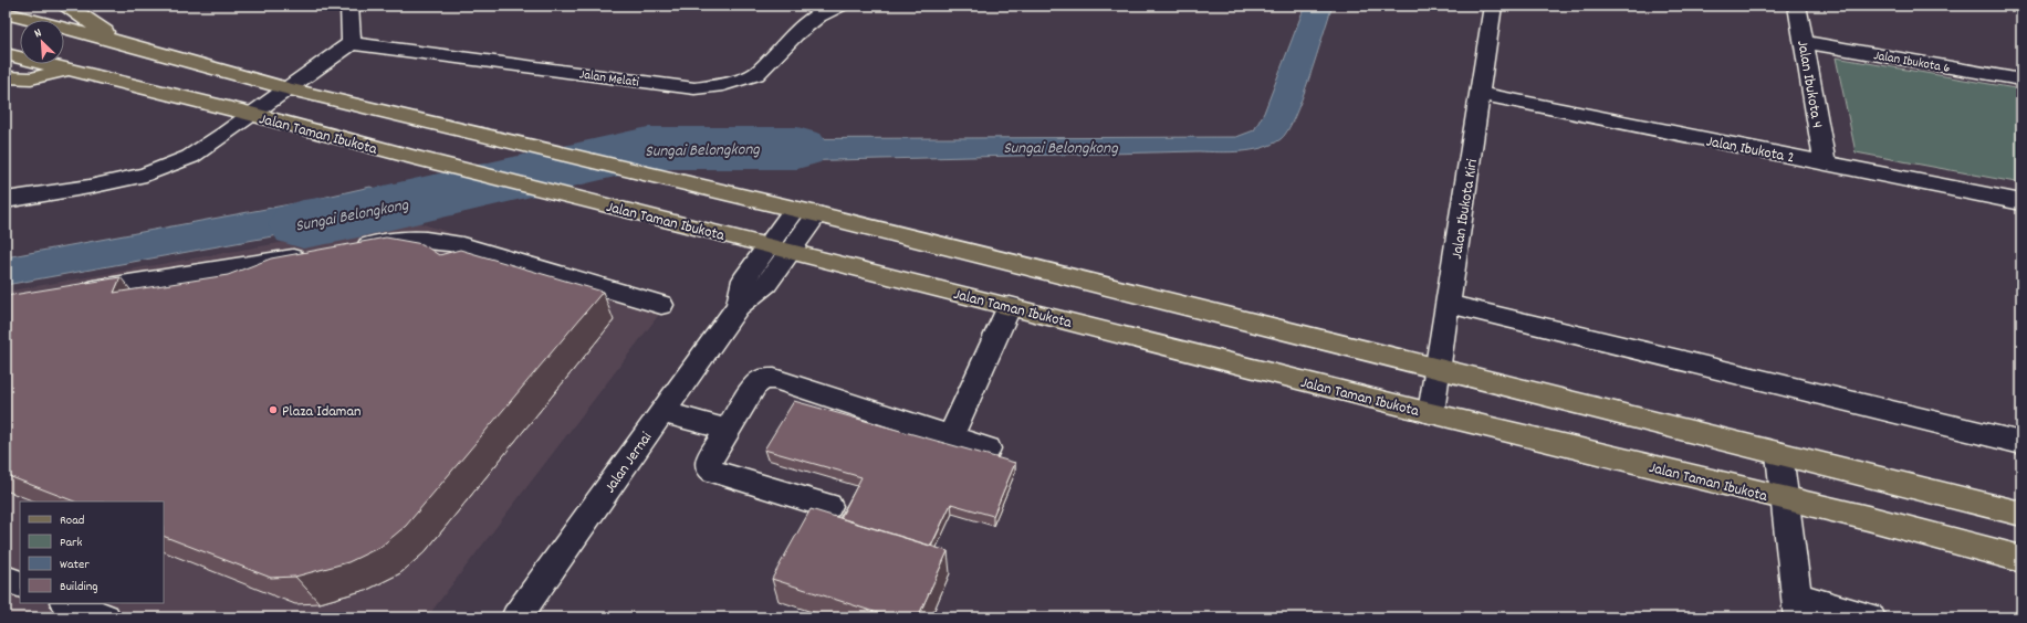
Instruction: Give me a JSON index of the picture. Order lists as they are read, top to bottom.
{
  "streets": {
    "main road": ["Jalan Taman Ibukota"],
    "street": [
      "Jalan Ibukota 6",
      "Jalan Melati",
      "Jalan Ibukota 4",
      "Jalan Ibukota 2",
      "Jalan Ibukota Kiri",
      "Jalan Jernai"
    ]
  },
  "crossings": [
    ["Jalan Ibukota 6", "Jalan Ibukota 4"],
    ["Jalan Ibukota 4", "Jalan Ibukota 2"],
    ["Jalan Taman Ibukota", "Jalan Ibukota Kiri"],
    ["Jalan Taman Ibukota", "Jalan Jernai"],
    ["Jalan Ibukota 2", "Jalan Ibukota Kiri"]
  ],
  "water": ["Sungai Belongkong"],
  "places": ["Plaza Idaman"],
  "legend": [
    "Road",
    "Park",
    "Water",
    "Building"
  ],
  "north": "top left"
}
